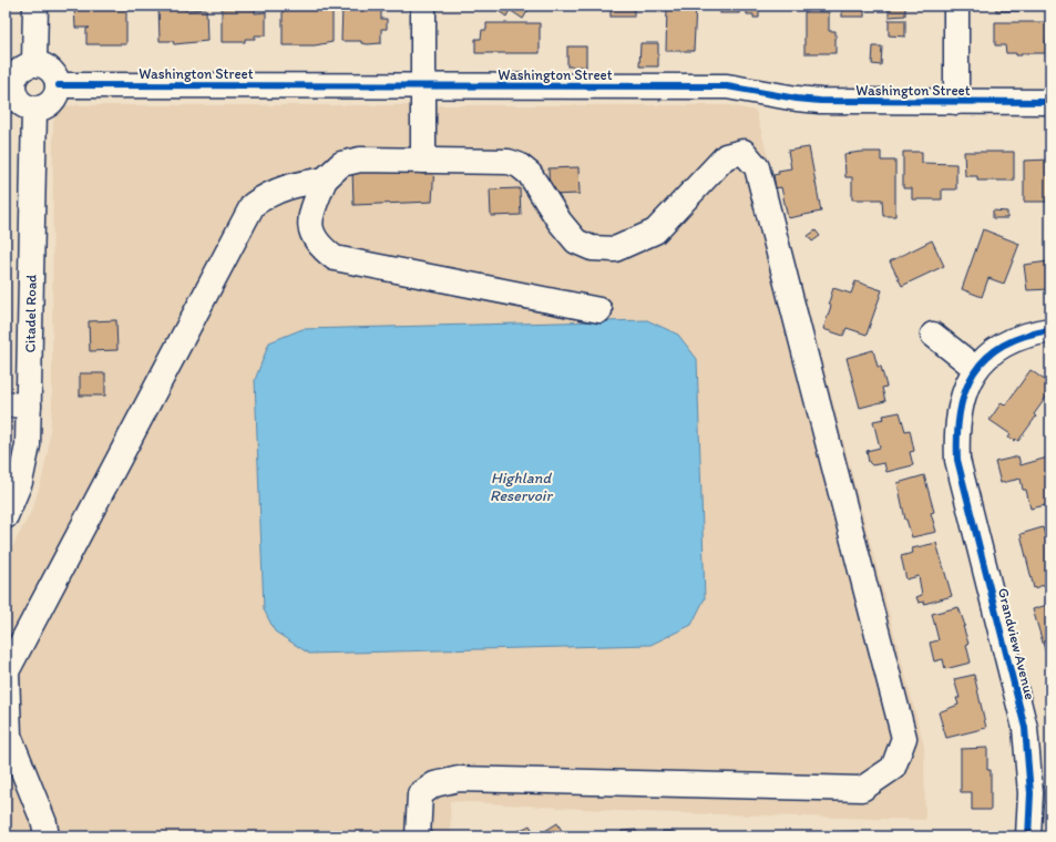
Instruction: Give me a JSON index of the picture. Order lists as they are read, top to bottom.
{
  "streets": {
    "street": ["Washington Street", "Citadel Road", "Grandview Avenue"]
  },
  "crossings": [
    ["Washington Street", "Citadel Road"]
  ],
  "water": ["Highland Reservoir"]
}
